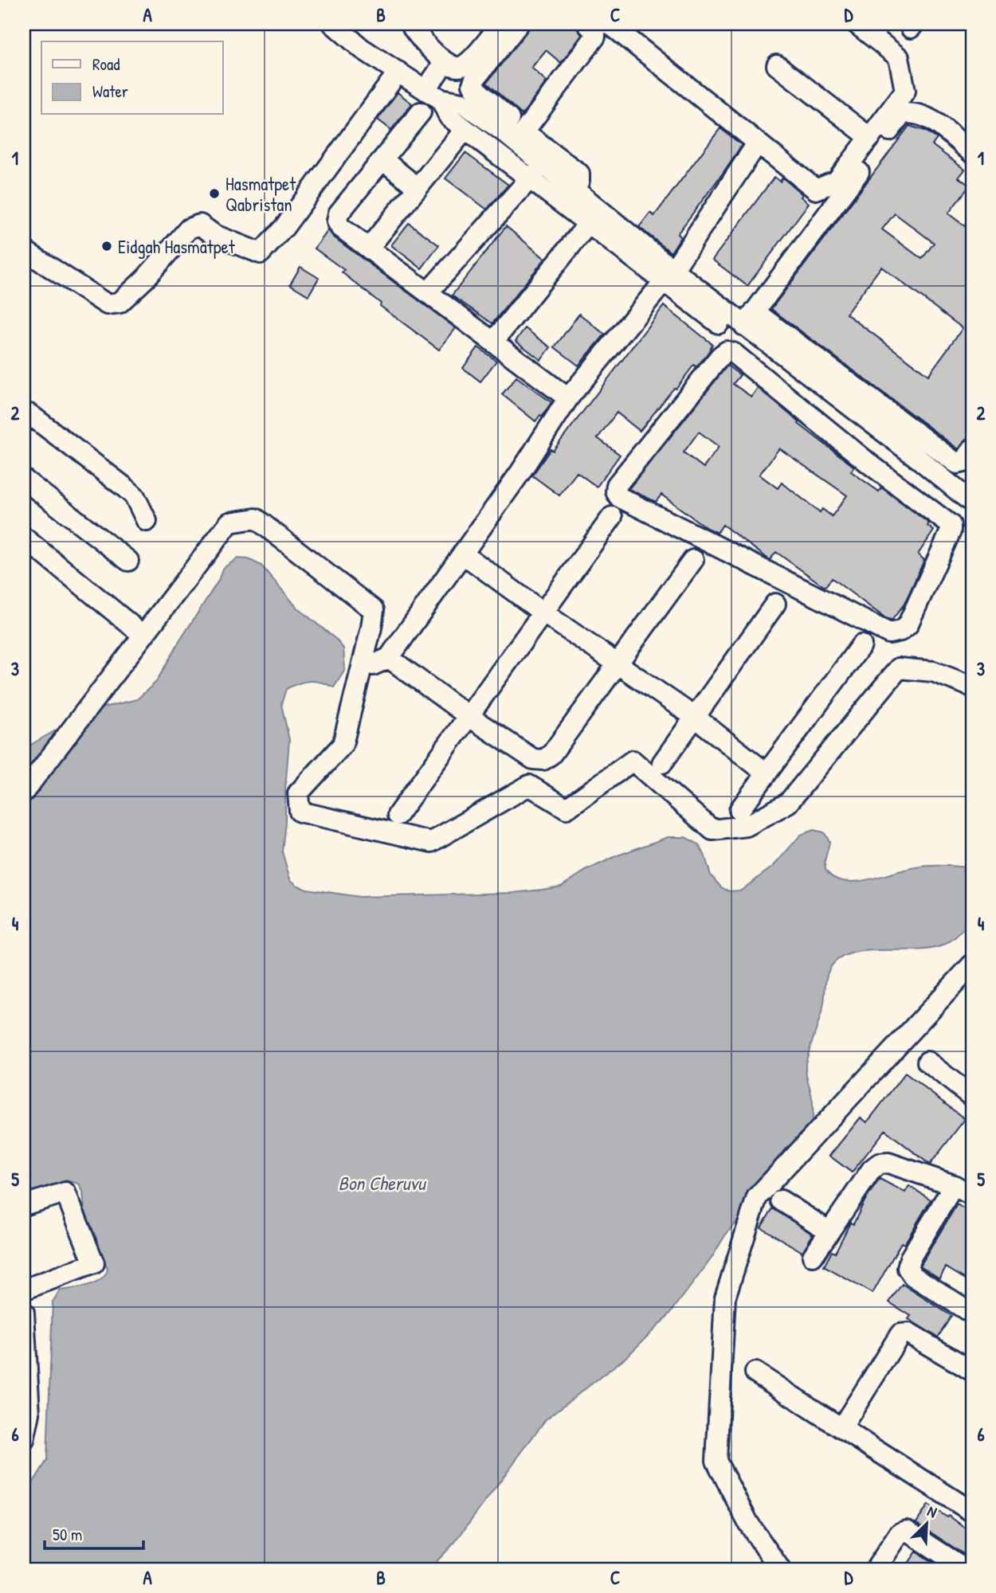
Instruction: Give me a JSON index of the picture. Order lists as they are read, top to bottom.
{
  "water": ["Bon Cheruvu"],
  "places": ["Hasmatpet Qabristan", "Eidgah Hasmatpet"],
  "legend": ["Road", "Water"],
  "scale_bar": "50 m",
  "north": "top right",
  "grid": {
    "columns": [
      "A",
      "B",
      "C",
      "D"
    ],
    "rows": [
      "1",
      "2",
      "3",
      "4",
      "5",
      "6"
    ]
  }
}
